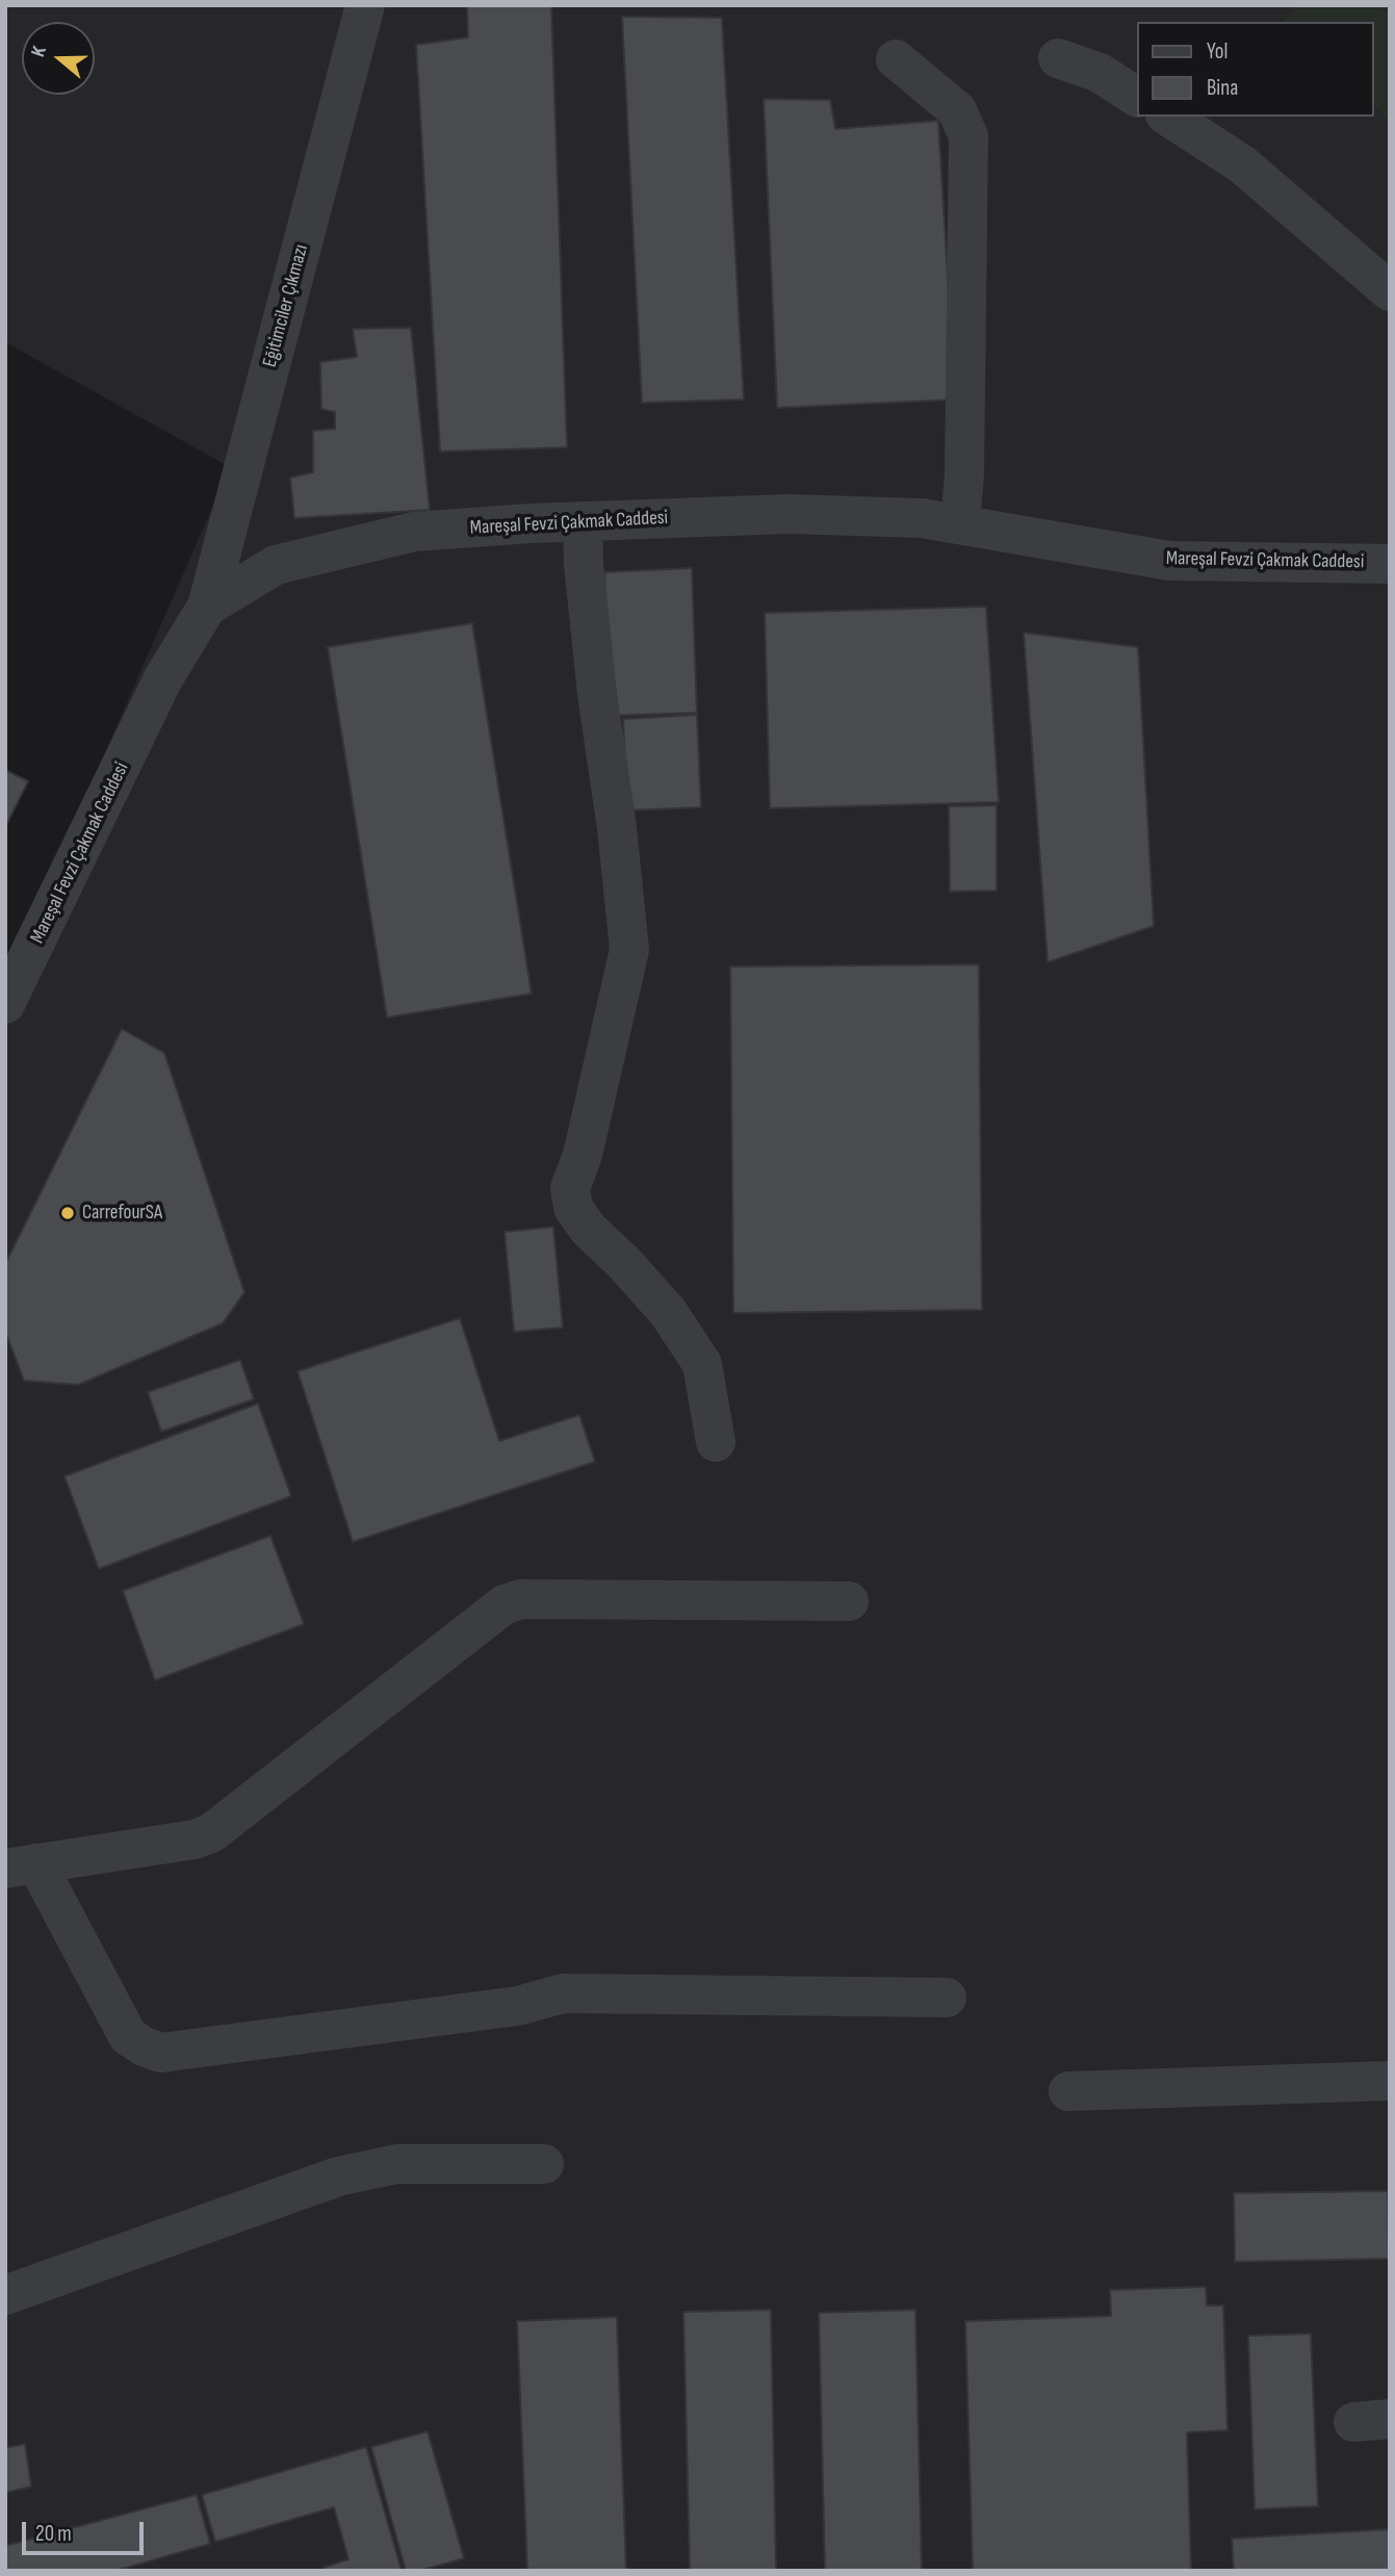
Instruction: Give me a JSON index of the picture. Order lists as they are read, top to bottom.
{
  "streets": {
    "street": ["Eğitimciler Çıkmazı", "Mareşal Fevzi Çakmak Caddesi"]
  },
  "crossings": [
    ["Eğitimciler Çıkmazı", "Mareşal Fevzi Çakmak Caddesi"]
  ],
  "places": ["CarrefourSA"],
  "legend": ["Yol", "Bina"],
  "scale_bar": "20 m",
  "north": "left"
}
